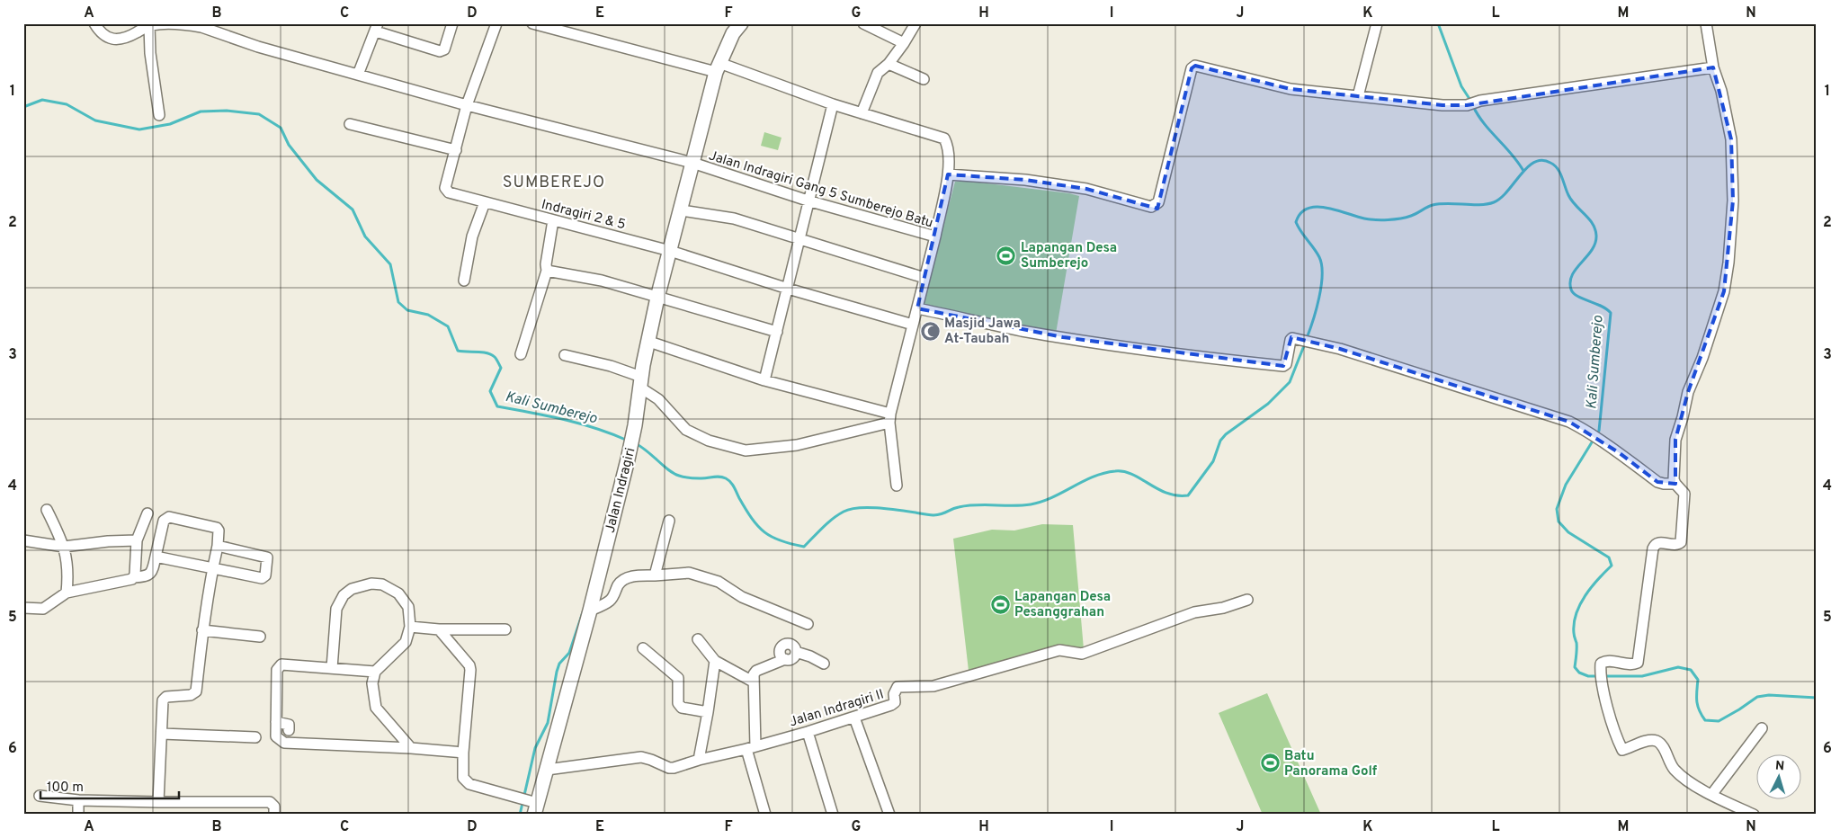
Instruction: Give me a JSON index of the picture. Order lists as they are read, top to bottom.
{
  "streets": {
    "street": [
      "Jalan Indragiri Gang 5 Sumberejo Batu",
      "Indragiri 2 & 5",
      "Jalan Indragiri",
      "Jalan Indragiri II"
    ]
  },
  "crossings": [
    ["Jalan Indragiri Gang 5 Sumberejo Batu", "Indragiri 2 & 5"],
    ["Jalan Indragiri Gang 5 Sumberejo Batu", "Jalan Indragiri"],
    ["Indragiri 2 & 5", "Jalan Indragiri"],
    ["Jalan Indragiri", "Jalan Indragiri II"]
  ],
  "districts": ["SUMBEREJO"],
  "water": ["Kali Sumberejo"],
  "places": {
    "sports": ["Lapangan Desa Sumberejo", "Lapangan Desa Pesanggrahan", "Batu Panorama Golf"],
    "mosque": ["Masjid Jawa At-Taubah"]
  },
  "scale_bar": "100 m",
  "north": "top",
  "grid": {
    "columns": [
      "A",
      "B",
      "C",
      "D",
      "E",
      "F",
      "G",
      "H",
      "I",
      "J",
      "K",
      "L",
      "M",
      "N"
    ],
    "rows": [
      "1",
      "2",
      "3",
      "4",
      "5",
      "6"
    ]
  }
}
